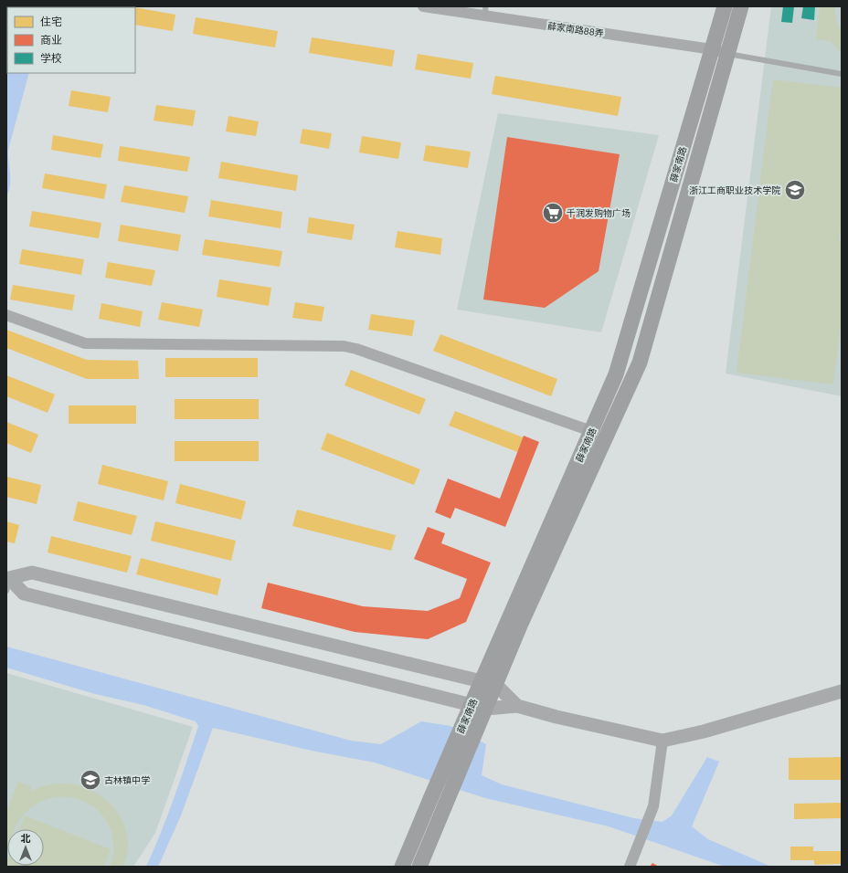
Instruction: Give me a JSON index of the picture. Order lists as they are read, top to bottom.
{
  "streets": {
    "main road": ["薛家南路"],
    "street": ["薛家南路88弄"]
  },
  "crossings": [
    ["薛家南路88弄", "薛家南路"]
  ],
  "places": {
    "school or university": ["浙江工商职业技术学院", "古林镇中学"],
    "supermarket": ["千润发购物广场"]
  },
  "legend": ["住宅", "商业", "学校"],
  "north": "top"
}
